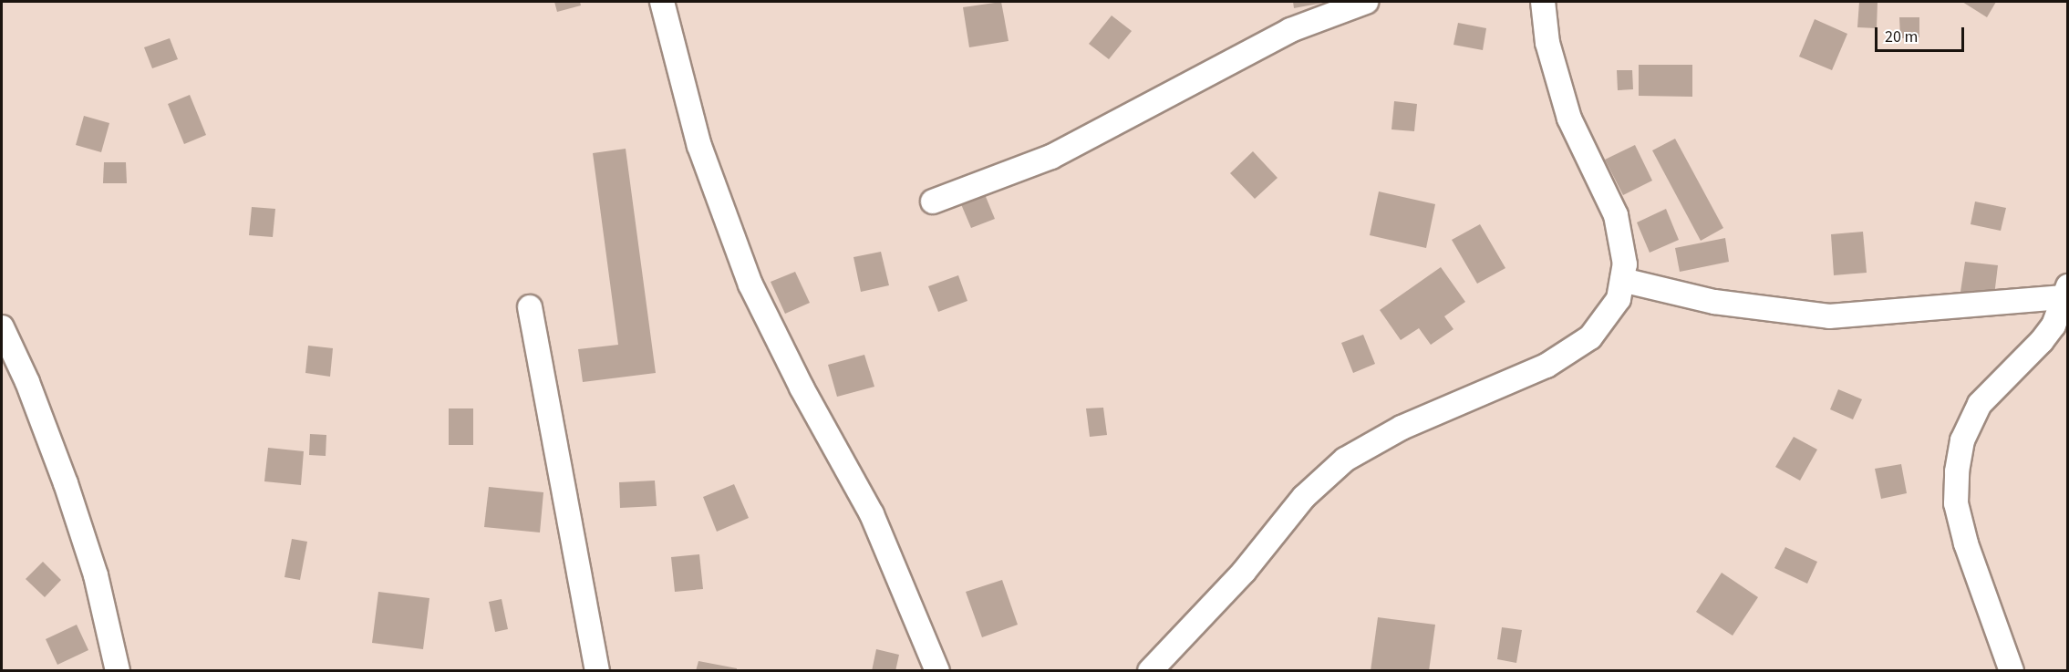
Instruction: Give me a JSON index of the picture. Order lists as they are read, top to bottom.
{
  "scale_bar": "20 m"
}
